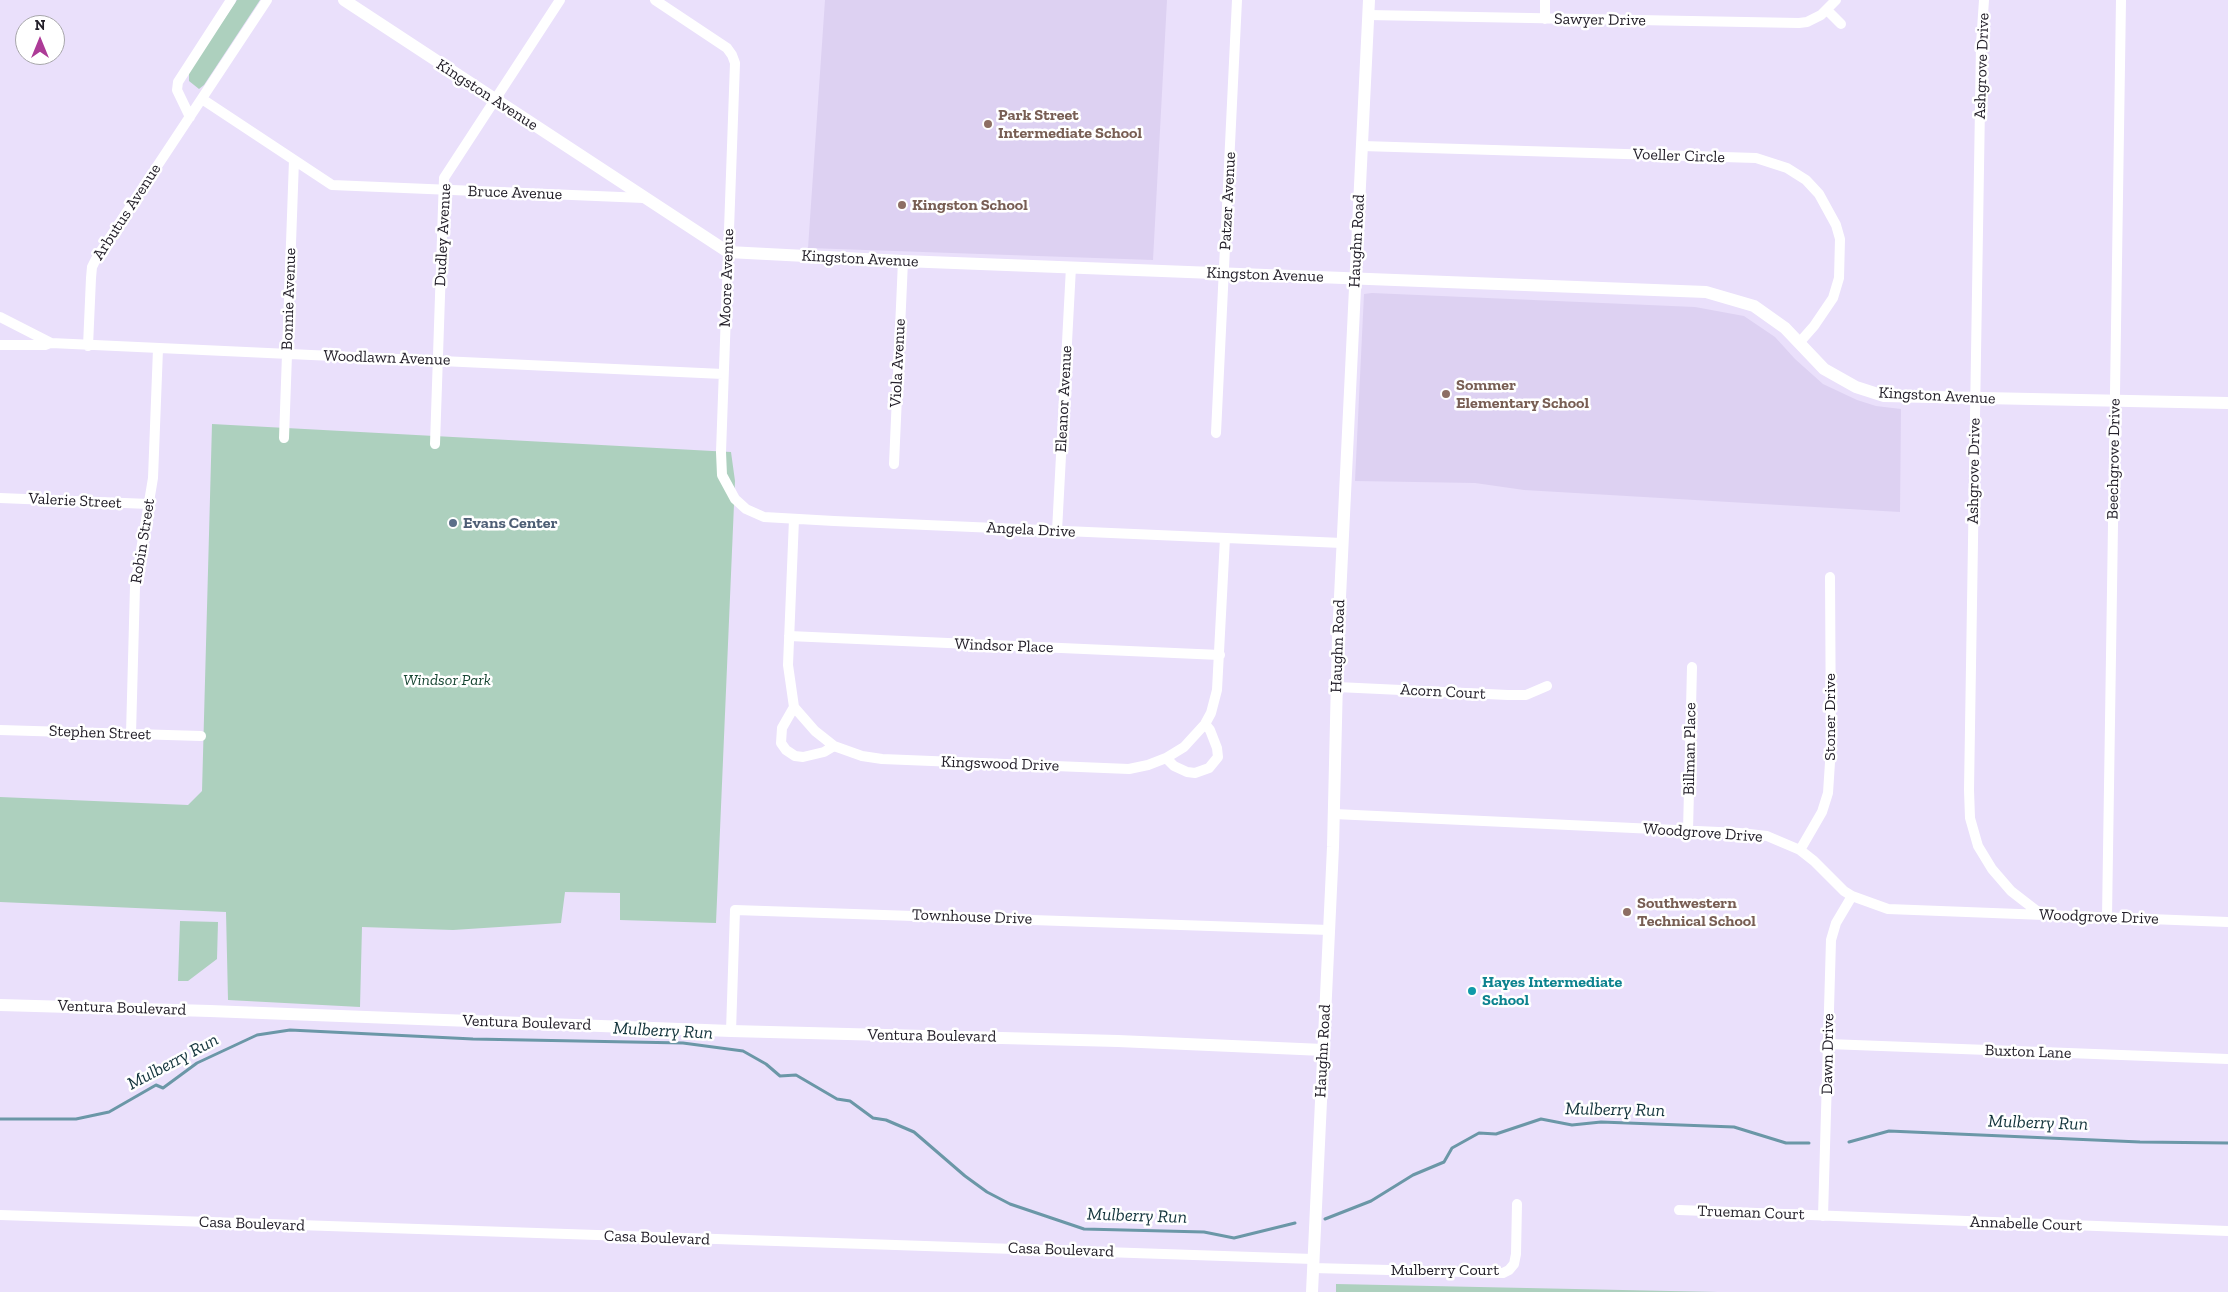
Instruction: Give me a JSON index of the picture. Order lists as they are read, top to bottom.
{
  "streets": {
    "street": [
      "Sawyer Drive",
      "Ashgrove Drive",
      "Kingston Avenue",
      "Voeller Circle",
      "Bruce Avenue",
      "Patzer Avenue",
      "Arbutus Avenue",
      "Dudley Avenue",
      "Haughn Road",
      "Moore Avenue",
      "Bonnie Avenue",
      "Woodlawn Avenue",
      "Viola Avenue",
      "Eleanor Avenue",
      "Beechgrove Drive",
      "Valerie Street",
      "Angela Drive",
      "Robin Street",
      "Windsor Place",
      "Acorn Court",
      "Stoner Drive",
      "Stephen Street",
      "Billman Place",
      "Kingswood Drive",
      "Woodgrove Drive",
      "Townhouse Drive",
      "Ventura Boulevard",
      "Buxton Lane",
      "Dawn Drive",
      "Trueman Court",
      "Casa Boulevard",
      "Annabelle Court",
      "Mulberry Court"
    ]
  },
  "crossings": [
    ["Sawyer Drive", "Haughn Road"],
    ["Ashgrove Drive", "Kingston Avenue"],
    ["Ashgrove Drive", "Woodgrove Drive"],
    ["Kingston Avenue", "Voeller Circle"],
    ["Kingston Avenue", "Bruce Avenue"],
    ["Kingston Avenue", "Patzer Avenue"],
    ["Kingston Avenue", "Dudley Avenue"],
    ["Kingston Avenue", "Haughn Road"],
    ["Kingston Avenue", "Moore Avenue"],
    ["Kingston Avenue", "Viola Avenue"],
    ["Kingston Avenue", "Eleanor Avenue"],
    ["Kingston Avenue", "Beechgrove Drive"],
    ["Voeller Circle", "Haughn Road"],
    ["Bruce Avenue", "Arbutus Avenue"],
    ["Bruce Avenue", "Dudley Avenue"],
    ["Bruce Avenue", "Bonnie Avenue"],
    ["Arbutus Avenue", "Woodlawn Avenue"],
    ["Dudley Avenue", "Woodlawn Avenue"],
    ["Haughn Road", "Angela Drive"],
    ["Haughn Road", "Acorn Court"],
    ["Haughn Road", "Woodgrove Drive"],
    ["Haughn Road", "Townhouse Drive"],
    ["Haughn Road", "Ventura Boulevard"],
    ["Haughn Road", "Casa Boulevard"],
    ["Haughn Road", "Mulberry Court"],
    ["Moore Avenue", "Woodlawn Avenue"],
    ["Moore Avenue", "Angela Drive"],
    ["Bonnie Avenue", "Woodlawn Avenue"],
    ["Woodlawn Avenue", "Robin Street"],
    ["Eleanor Avenue", "Angela Drive"],
    ["Beechgrove Drive", "Woodgrove Drive"],
    ["Valerie Street", "Robin Street"],
    ["Angela Drive", "Kingswood Drive"],
    ["Robin Street", "Stephen Street"],
    ["Windsor Place", "Kingswood Drive"],
    ["Stoner Drive", "Woodgrove Drive"],
    ["Billman Place", "Woodgrove Drive"],
    ["Woodgrove Drive", "Dawn Drive"],
    ["Townhouse Drive", "Ventura Boulevard"],
    ["Buxton Lane", "Dawn Drive"],
    ["Dawn Drive", "Trueman Court"],
    ["Dawn Drive", "Annabelle Court"],
    ["Trueman Court", "Annabelle Court"],
    ["Casa Boulevard", "Mulberry Court"]
  ],
  "water": ["Mulberry Run"],
  "parks": ["Windsor Park"],
  "places": [
    "Park Street Intermediate School",
    "Kingston School",
    "Sommer Elementary School",
    "Evans Center",
    "Southwestern Technical School",
    "Hayes Intermediate School"
  ],
  "north": "top"
}
